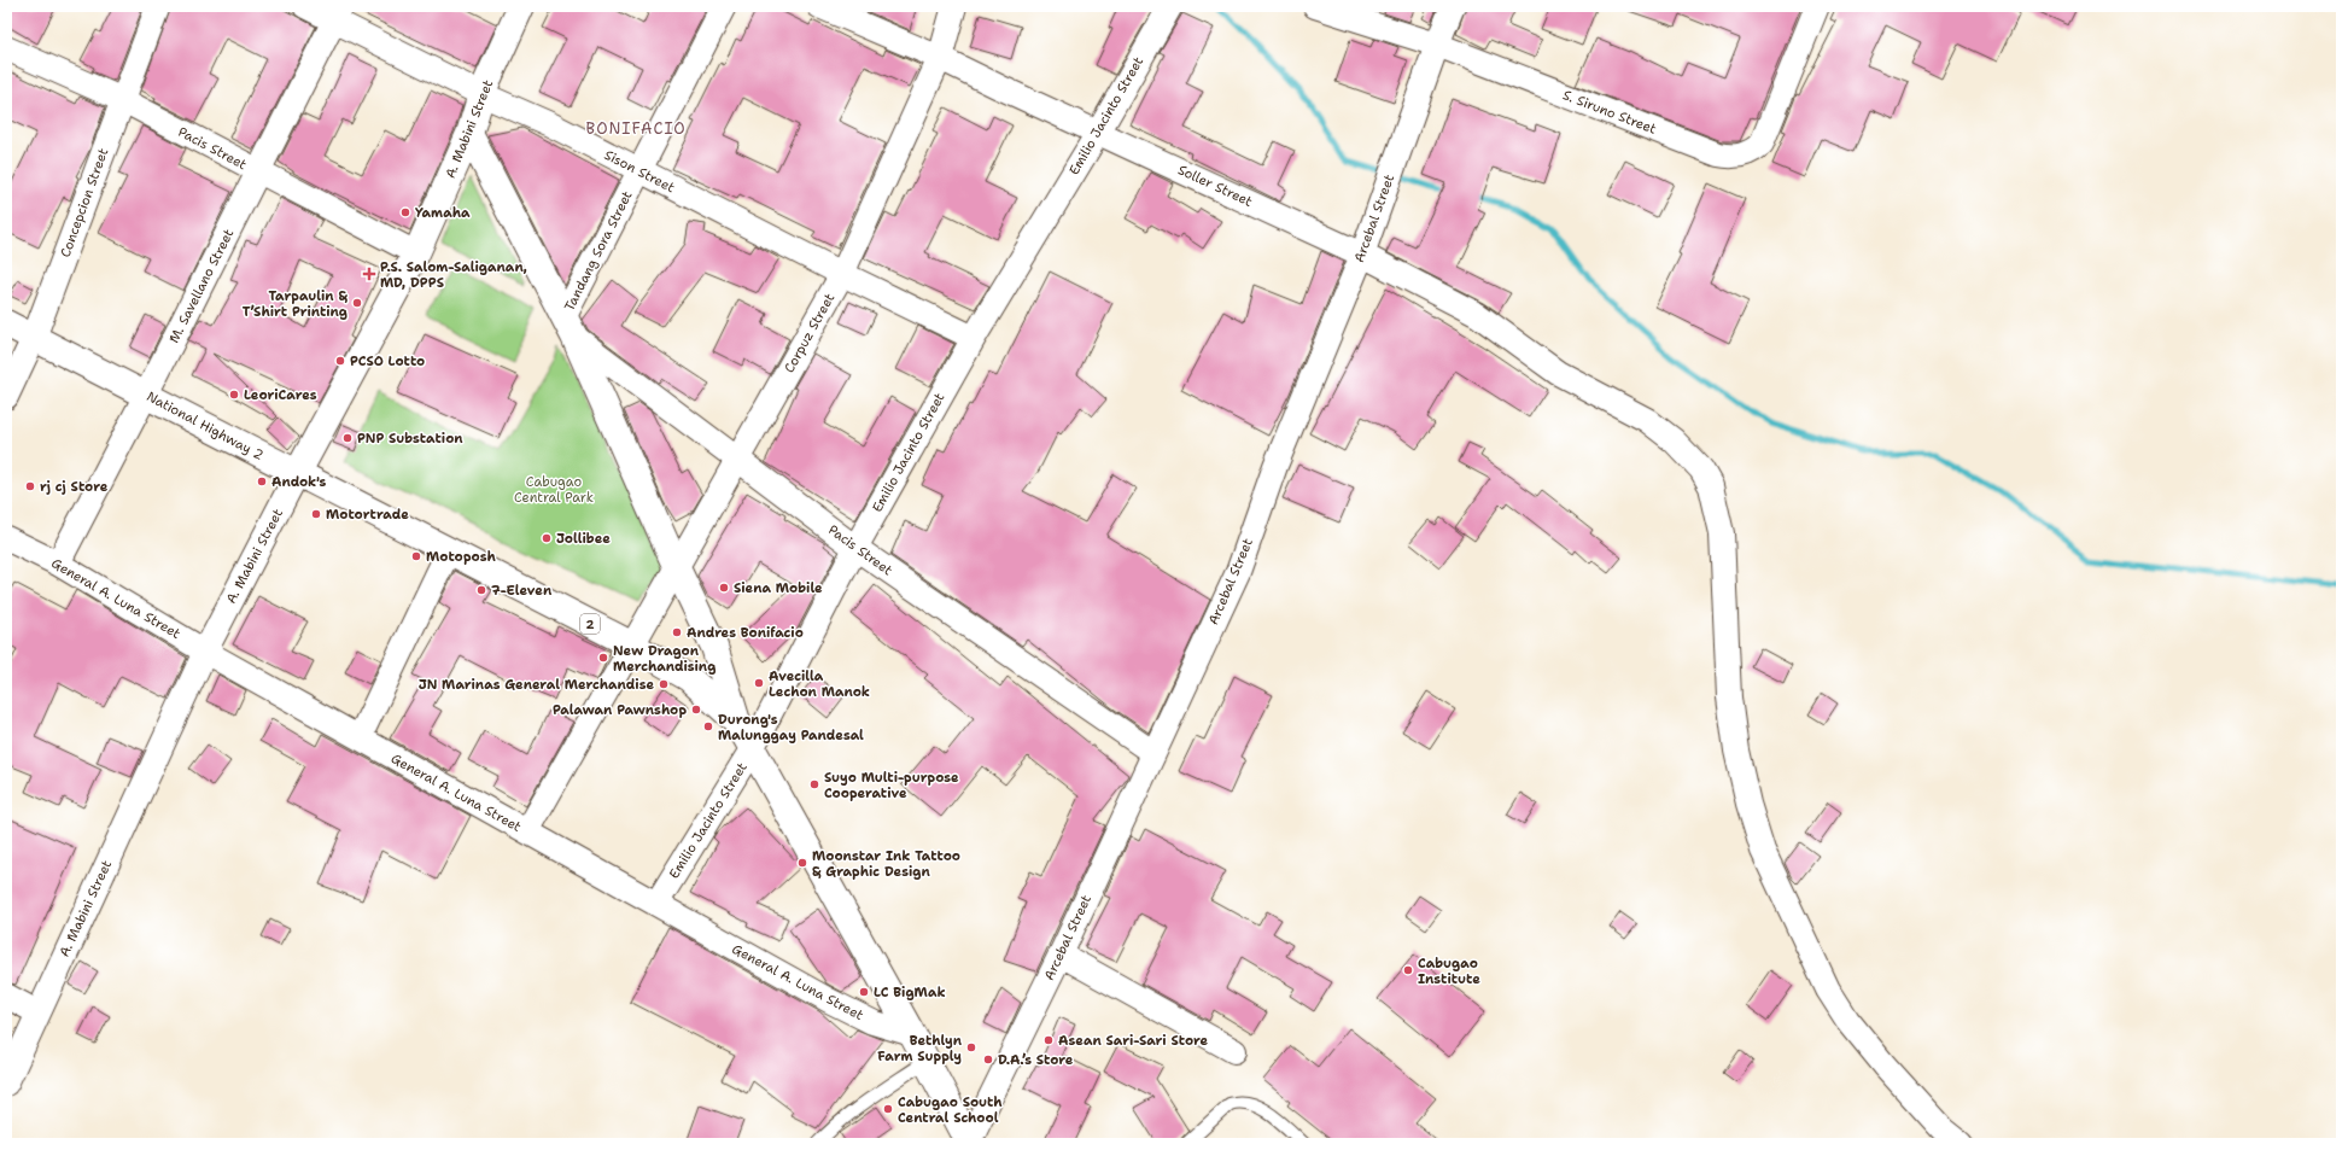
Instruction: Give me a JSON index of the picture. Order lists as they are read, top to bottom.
{
  "streets": {
    "main road": ["A. Mabini Street", "National Highway 2", "2"],
    "street": [
      "S. Siruno Street",
      "Emilio Jacinto Street",
      "Pacis Street",
      "Sison Street",
      "Soller Street",
      "Concepcion Street",
      "Arcebal Street",
      "Tandang Sora Street",
      "M. Savellano Street",
      "Corpuz Street",
      "General A. Luna Street"
    ]
  },
  "crossings": [
    ["S. Siruno Street", "Arcebal Street"],
    ["Emilio Jacinto Street", "Pacis Street"],
    ["Emilio Jacinto Street", "Sison Street"],
    ["Emilio Jacinto Street", "Soller Street"],
    ["Emilio Jacinto Street", "National Highway 2"],
    ["Emilio Jacinto Street", "General A. Luna Street"],
    ["A. Mabini Street", "Pacis Street"],
    ["A. Mabini Street", "Sison Street"],
    ["A. Mabini Street", "National Highway 2"],
    ["A. Mabini Street", "General A. Luna Street"],
    ["Pacis Street", "Concepcion Street"],
    ["Pacis Street", "Arcebal Street"],
    ["Pacis Street", "Tandang Sora Street"],
    ["Pacis Street", "M. Savellano Street"],
    ["Pacis Street", "Corpuz Street"],
    ["Sison Street", "Tandang Sora Street"],
    ["Sison Street", "M. Savellano Street"],
    ["Sison Street", "Corpuz Street"],
    ["Soller Street", "Arcebal Street"],
    ["Soller Street", "Corpuz Street"],
    ["Concepcion Street", "National Highway 2"],
    ["Arcebal Street", "National Highway 2"],
    ["M. Savellano Street", "National Highway 2"],
    ["M. Savellano Street", "General A. Luna Street"],
    ["Corpuz Street", "National Highway 2"],
    ["Corpuz Street", "General A. Luna Street"],
    ["National Highway 2", "General A. Luna Street"]
  ],
  "districts": ["BONIFACIO"],
  "parks": ["Cabugao Central Park"],
  "places": {
    "other": [
      "Yamaha",
      "Tarpaulin & T’Shirt Printing",
      "PCSO Lotto",
      "LeoriCares",
      "PNP Substation",
      "Andok's",
      "rj cj Store",
      "Motortrade",
      "Jollibee",
      "Motoposh",
      "Siena Mobile",
      "7-Eleven",
      "Andres Bonifacio",
      "New Dragon Merchandising",
      "Avecilla Lechon Manok",
      "JN Marinas General Merchandise",
      "Palawan Pawnshop",
      "Durong's Malunggay Pandesal",
      "Suyo Multi-purpose Cooperative",
      "Moonstar Ink Tattoo & Graphic Design",
      "Cabugao Institute",
      "LC BigMak",
      "Asean Sari-Sari Store",
      "Bethlyn Farm Supply",
      "D.A.’s Store",
      "Cabugao South Central School"
    ],
    "health": ["P.S. Salom-Saliganan, MD, DPPS"]
  }
}
